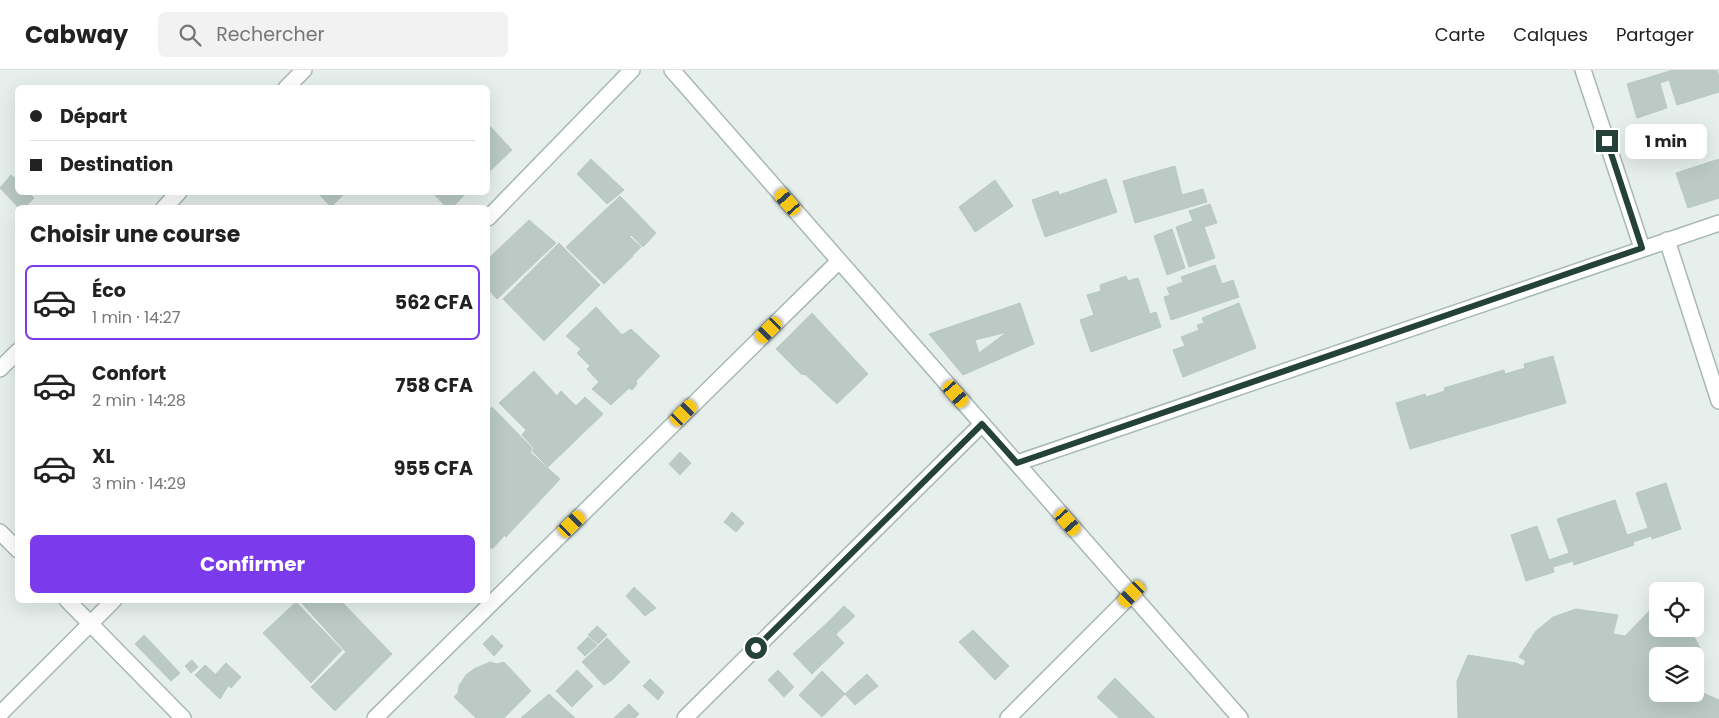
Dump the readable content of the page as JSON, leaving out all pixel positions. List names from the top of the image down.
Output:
{
  "page": {
    "header": "Cabway",
    "search": "Rechercher",
    "nav": ["Carte", "Calques", "Partager"],
    "banner": ["Départ", "Destination"],
    "bubble": "1 min",
    "heading": "Choisir une course",
    "list": [
      {
        "name": "Éco",
        "note": "1 min · 14:27",
        "value": "562 CFA"
      },
      {
        "name": "Confort",
        "note": "2 min · 14:28",
        "value": "758 CFA"
      },
      {
        "name": "XL",
        "note": "3 min · 14:29",
        "value": "955 CFA"
      }
    ],
    "buttons": "Confirmer"
  }
}
